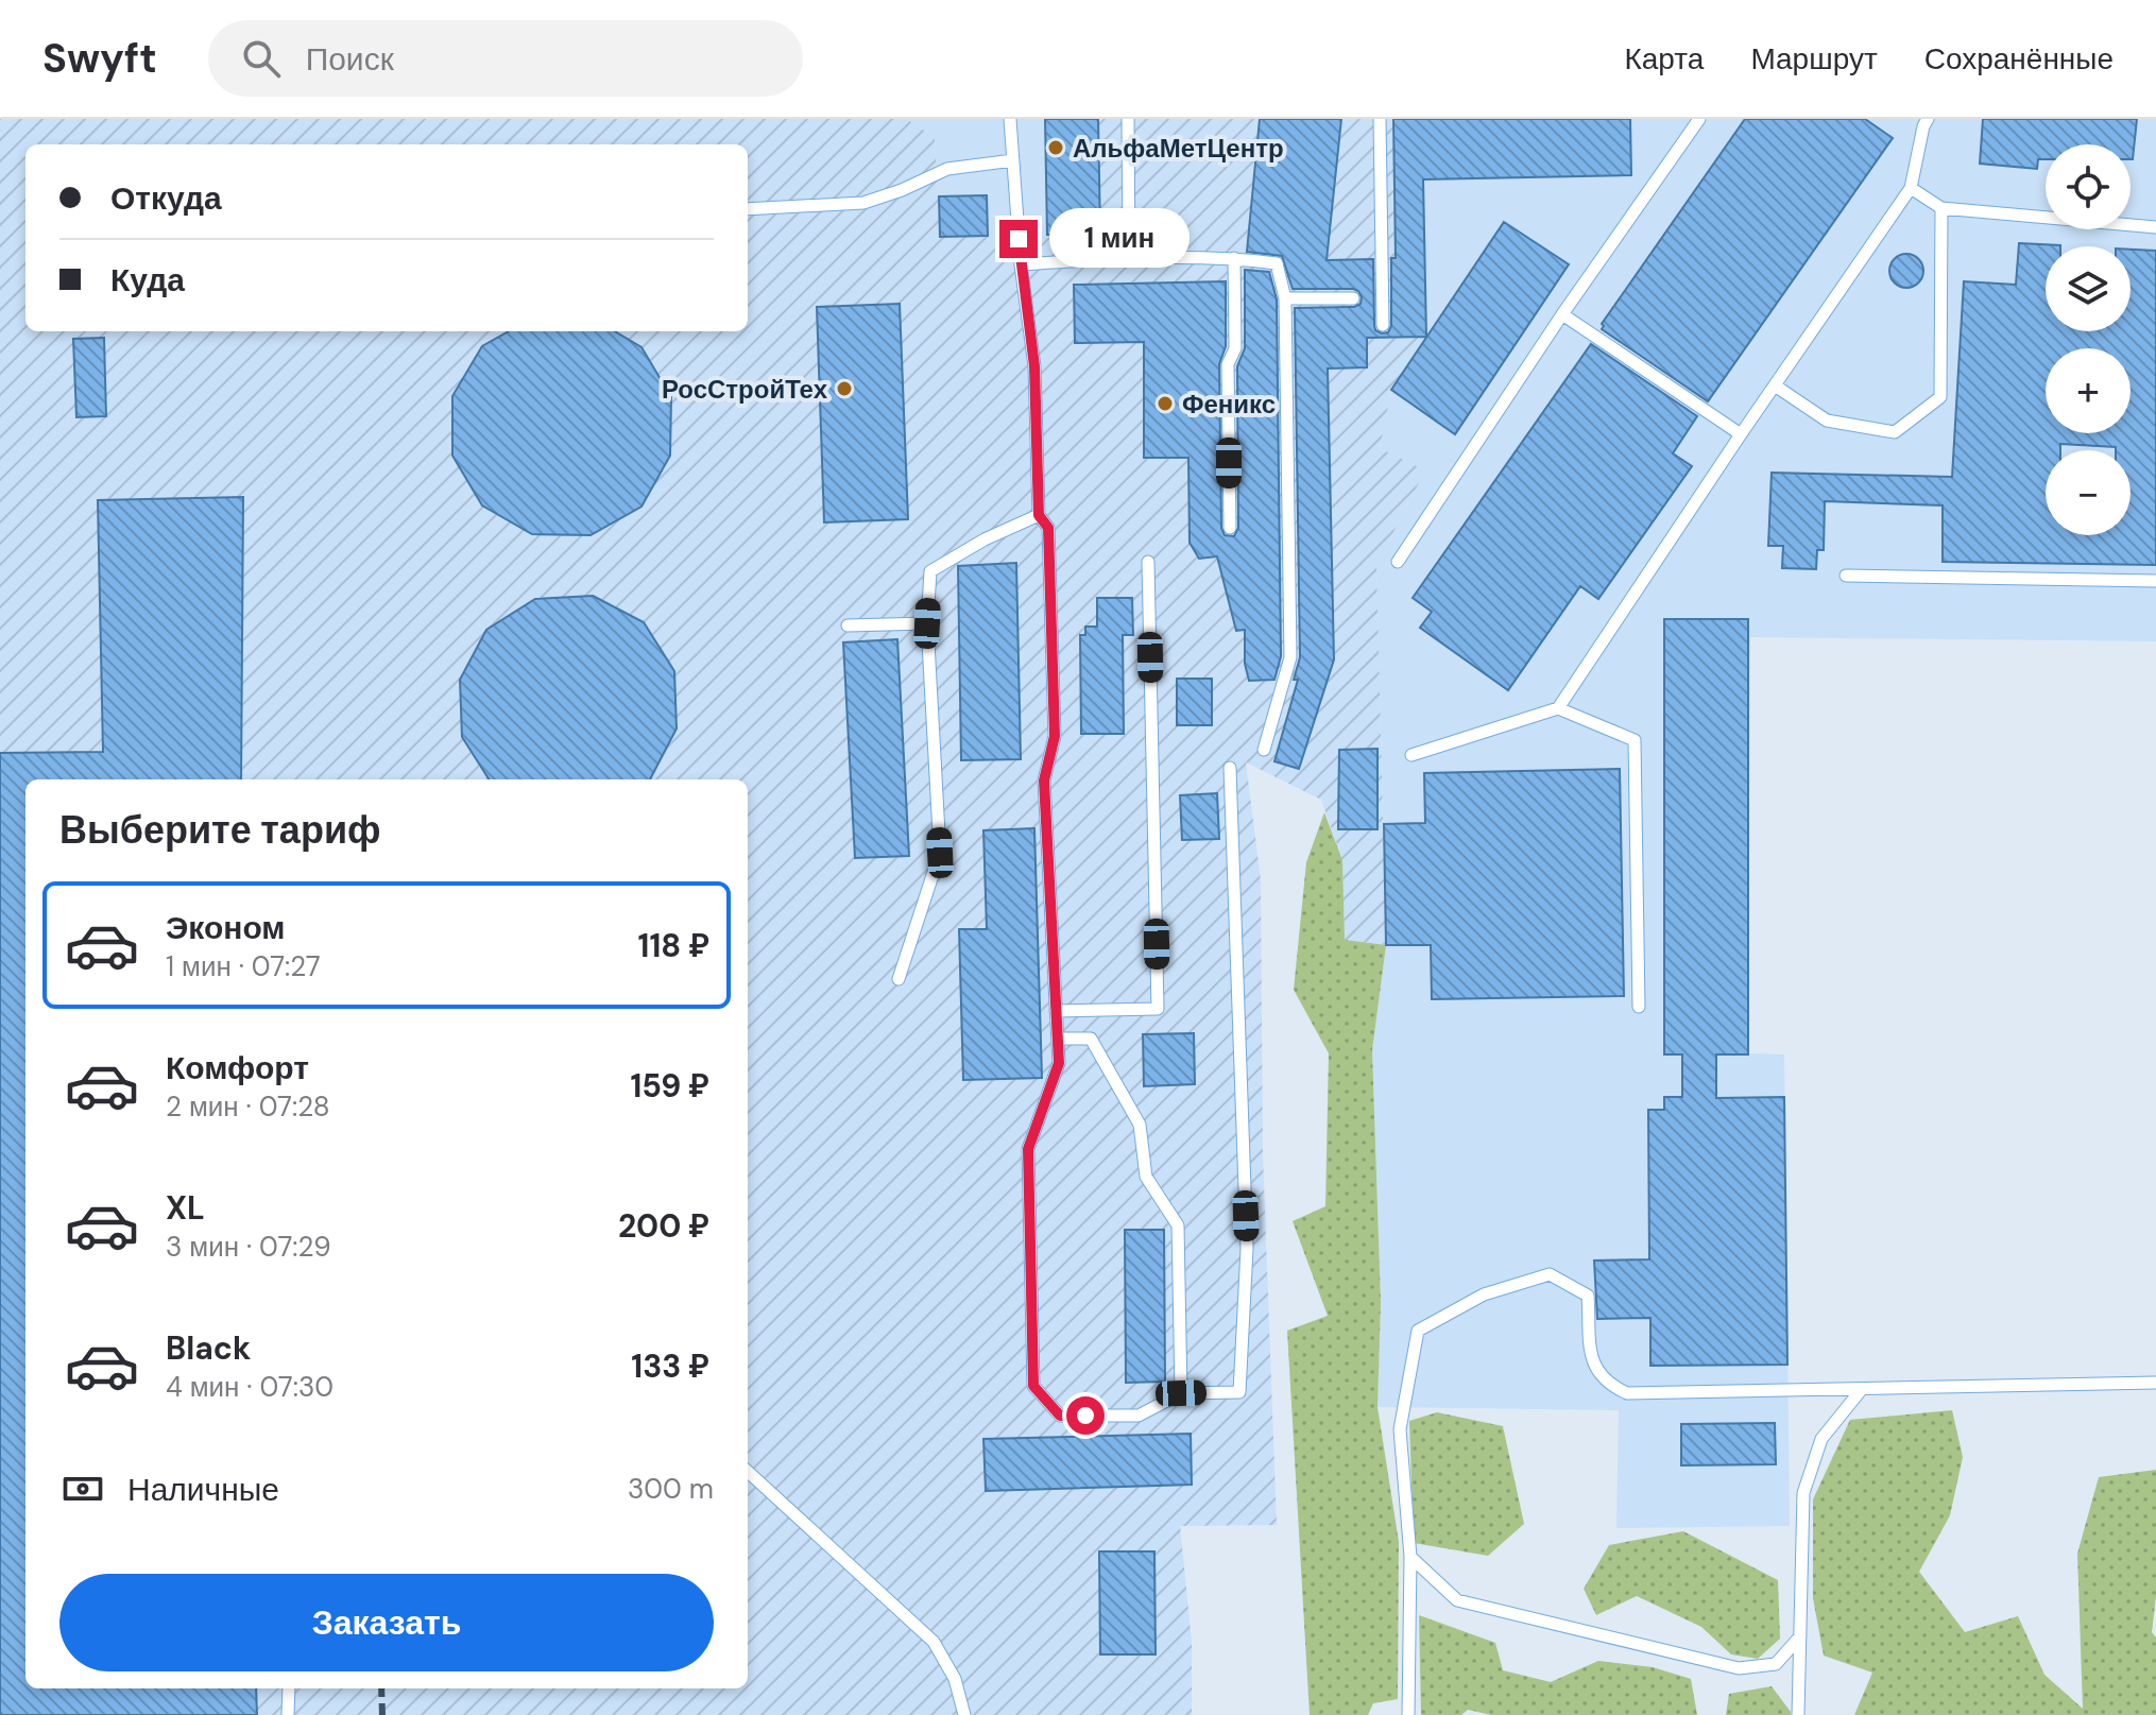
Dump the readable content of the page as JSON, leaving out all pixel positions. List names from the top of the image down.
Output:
{
  "places": ["АльфаМетЦентр", "РосСтройТех", "Феникс"],
  "page": {
    "header": "Swyft",
    "search": "Поиск",
    "nav": ["Карта", "Маршрут", "Сохранённые"],
    "map_buttons": ["+", "−"],
    "banner": ["Откуда", "Куда"],
    "bubble": "1 мин",
    "heading": "Выберите тариф",
    "list": [
      {
        "name": "Эконом",
        "note": "1 мин · 07:27",
        "value": "118 ₽"
      },
      {
        "name": "Комфорт",
        "note": "2 мин · 07:28",
        "value": "159 ₽"
      },
      {
        "name": "XL",
        "note": "3 мин · 07:29",
        "value": "200 ₽"
      },
      {
        "name": "Black",
        "note": "4 мин · 07:30",
        "value": "133 ₽"
      }
    ],
    "pay": ["Наличные", "300 m"],
    "buttons": "Заказать"
  }
}
